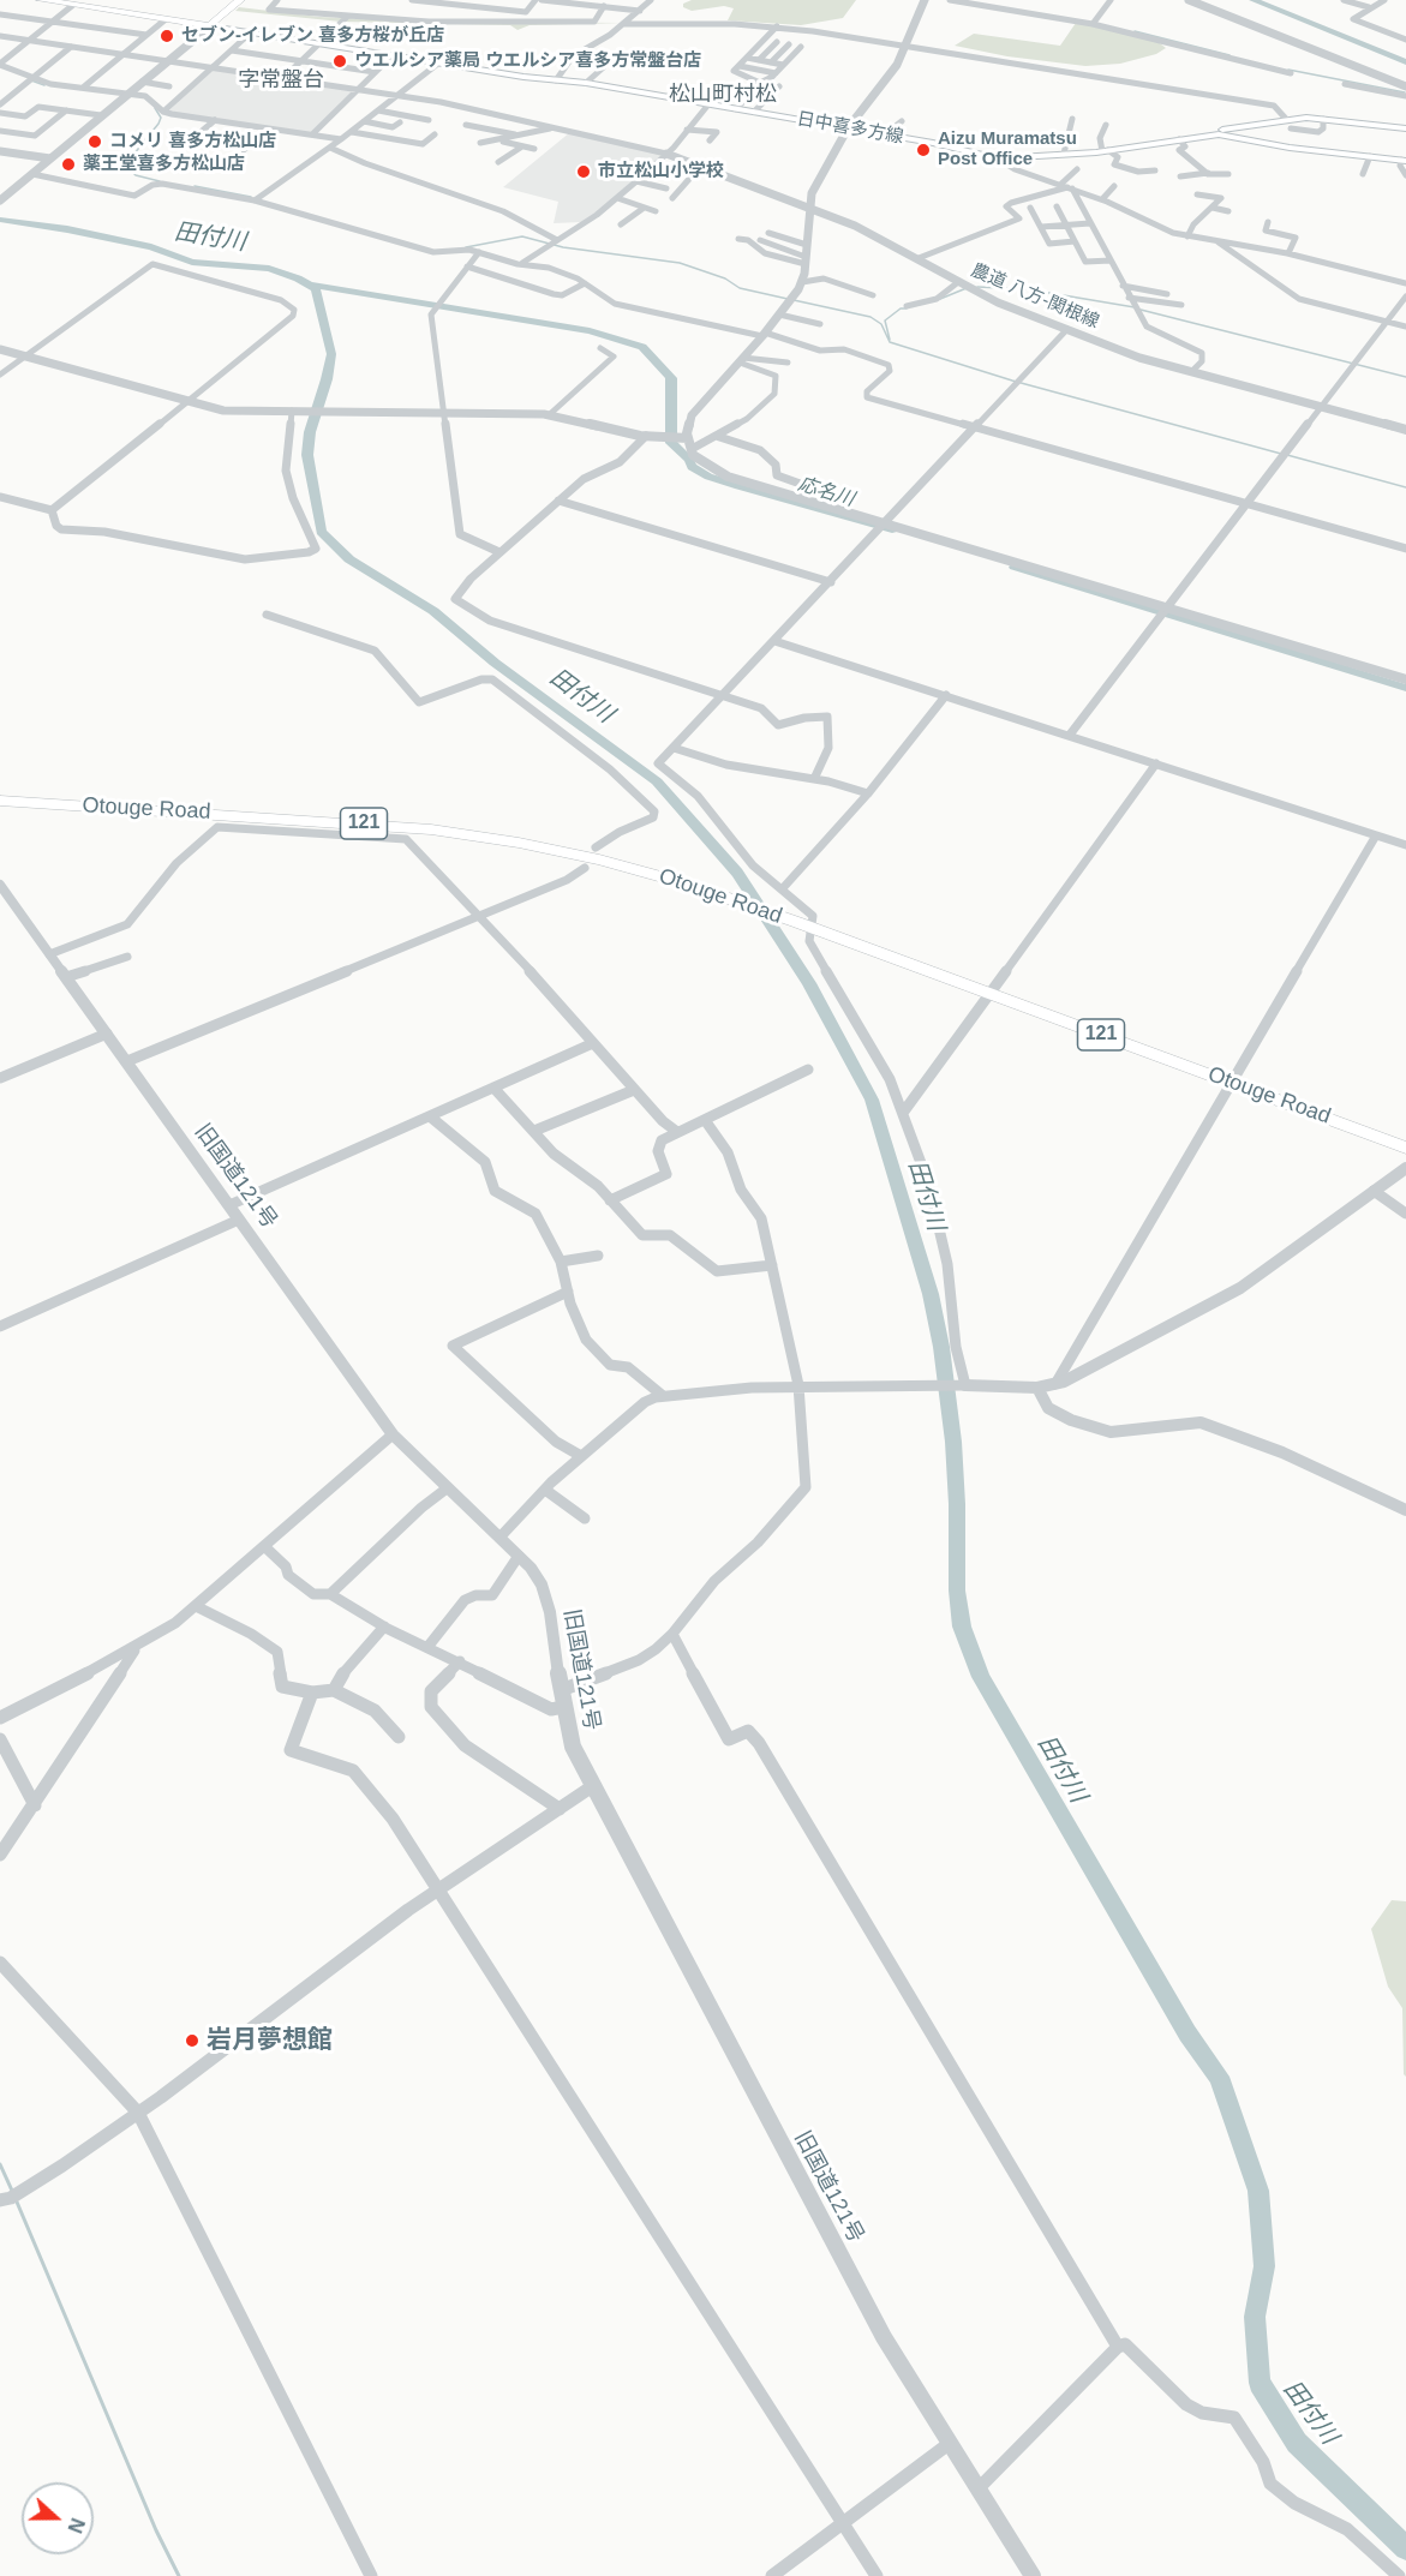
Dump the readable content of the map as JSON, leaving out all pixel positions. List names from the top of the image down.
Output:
{
  "streets": {
    "highway": ["Otouge Road", "121"],
    "main road": ["日中喜多方線"],
    "street": ["農道 八方-関根線", "旧国道121号"]
  },
  "districts": ["字常盤台", "松山町村松"],
  "water": ["田付川", "応名川"],
  "places": [
    "セブン-イレブン 喜多方桜が丘店",
    "ウエルシア薬局 ウエルシア喜多方常盤台店",
    "コメリ 喜多方松山店",
    "Aizu Muramatsu Post Office",
    "薬王堂喜多方松山店",
    "市立松山小学校",
    "岩月夢想館"
  ],
  "north": "right"
}
